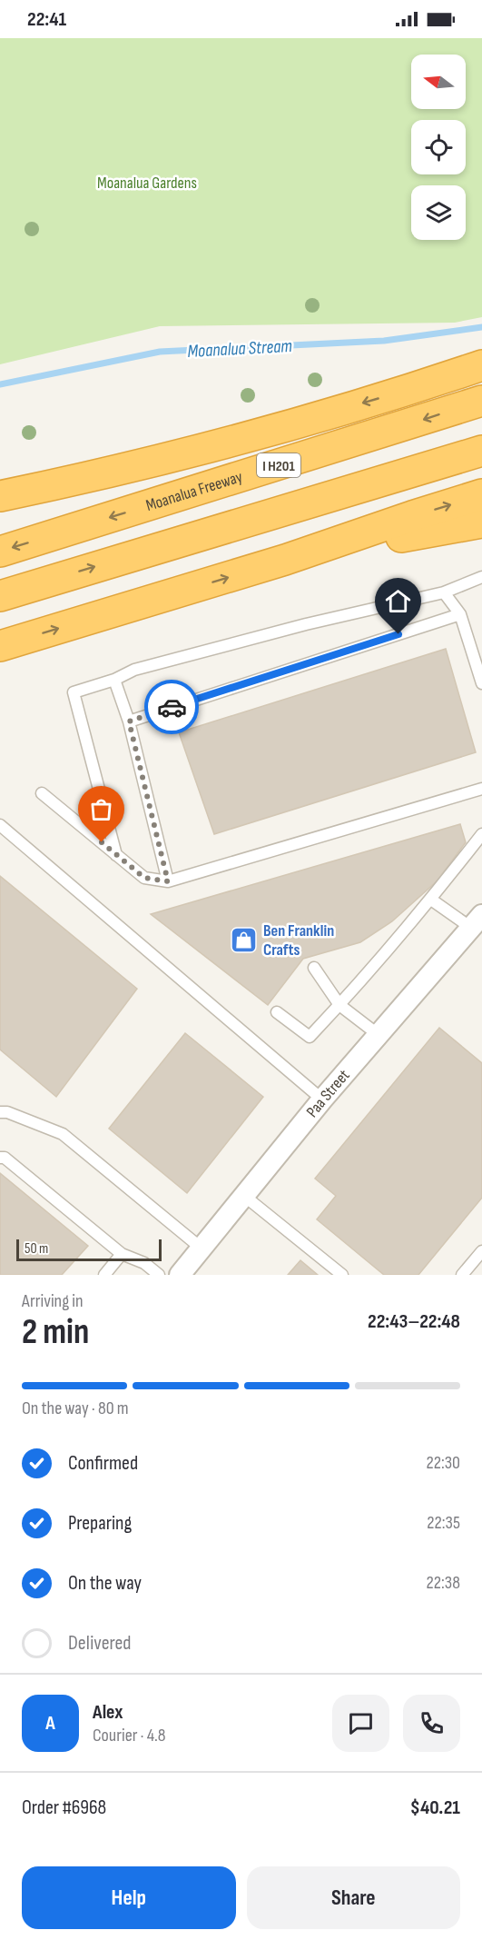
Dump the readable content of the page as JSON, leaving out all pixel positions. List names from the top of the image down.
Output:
{
  "streets": {
    "highway": ["I H201", "Moanalua Freeway"],
    "street": ["Paa Street"]
  },
  "water": ["Moanalua Stream"],
  "parks": ["Moanalua Gardens"],
  "places": {
    "shop": ["Ben Franklin Crafts"]
  },
  "scale_bar": "50 m",
  "north": "left",
  "page": {
    "status": "22:41",
    "scale": "50 m",
    "heading": ["2 min", "Arriving in", "22:43–22:48"],
    "panel": [
      "Alex",
      "Courier · 4.8",
      "Order #6968",
      "$40.21"
    ],
    "bar": "On the way · 80 m",
    "list": [
      ["Confirmed", "22:30"],
      ["Preparing", "22:35"],
      ["On the way", "22:38"],
      "Delivered"
    ],
    "round": "A",
    "buttons": ["Help", "Share"]
  }
}
